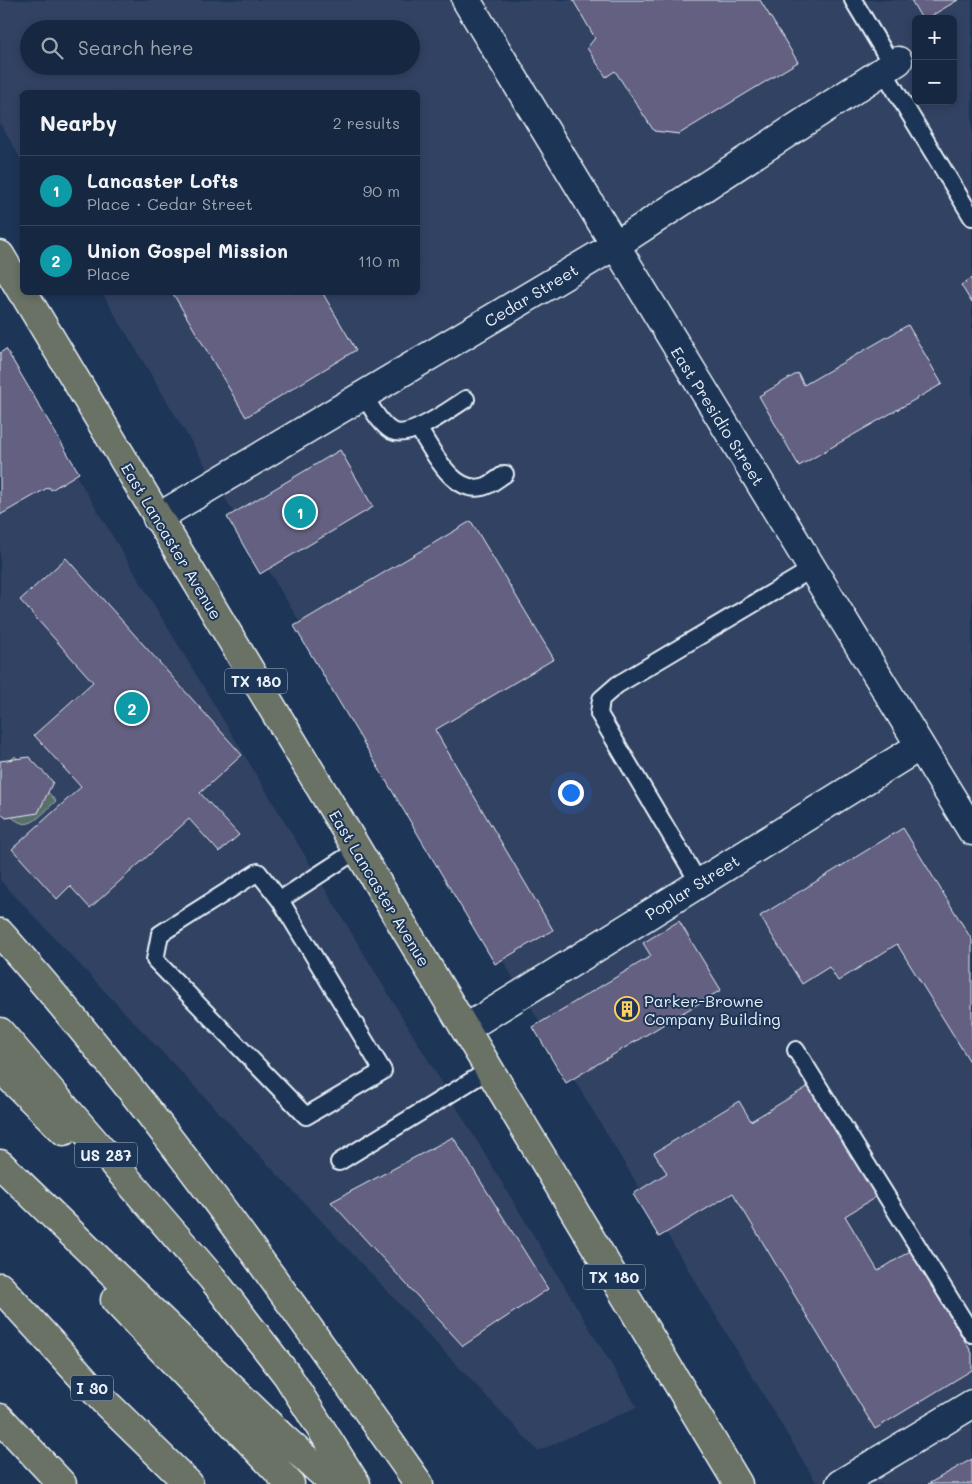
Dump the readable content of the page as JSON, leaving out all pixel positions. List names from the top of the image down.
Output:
{
  "streets": {
    "main road": [
      "East Lancaster Avenue",
      "TX 180",
      "US 287",
      "I 30"
    ],
    "street": ["Cedar Street", "East Presidio Street", "Poplar Street"]
  },
  "crossings": [
    ["Cedar Street", "East Presidio Street"],
    ["Cedar Street", "East Lancaster Avenue"],
    ["East Presidio Street", "Poplar Street"],
    ["East Lancaster Avenue", "Poplar Street"]
  ],
  "places": {
    "building": ["Parker-Browne Company Building"]
  },
  "page": {
    "map_buttons": ["+", "−"],
    "search": "Search here",
    "heading": ["Nearby", "2 results"],
    "list": [
      {
        "mark": "1",
        "name": "Lancaster Lofts",
        "note": "Place · Cedar Street",
        "value": "90 m"
      },
      {
        "mark": "2",
        "name": "Union Gospel Mission",
        "note": "Place",
        "value": "110 m"
      }
    ],
    "pins": ["1", "2"]
  }
}
